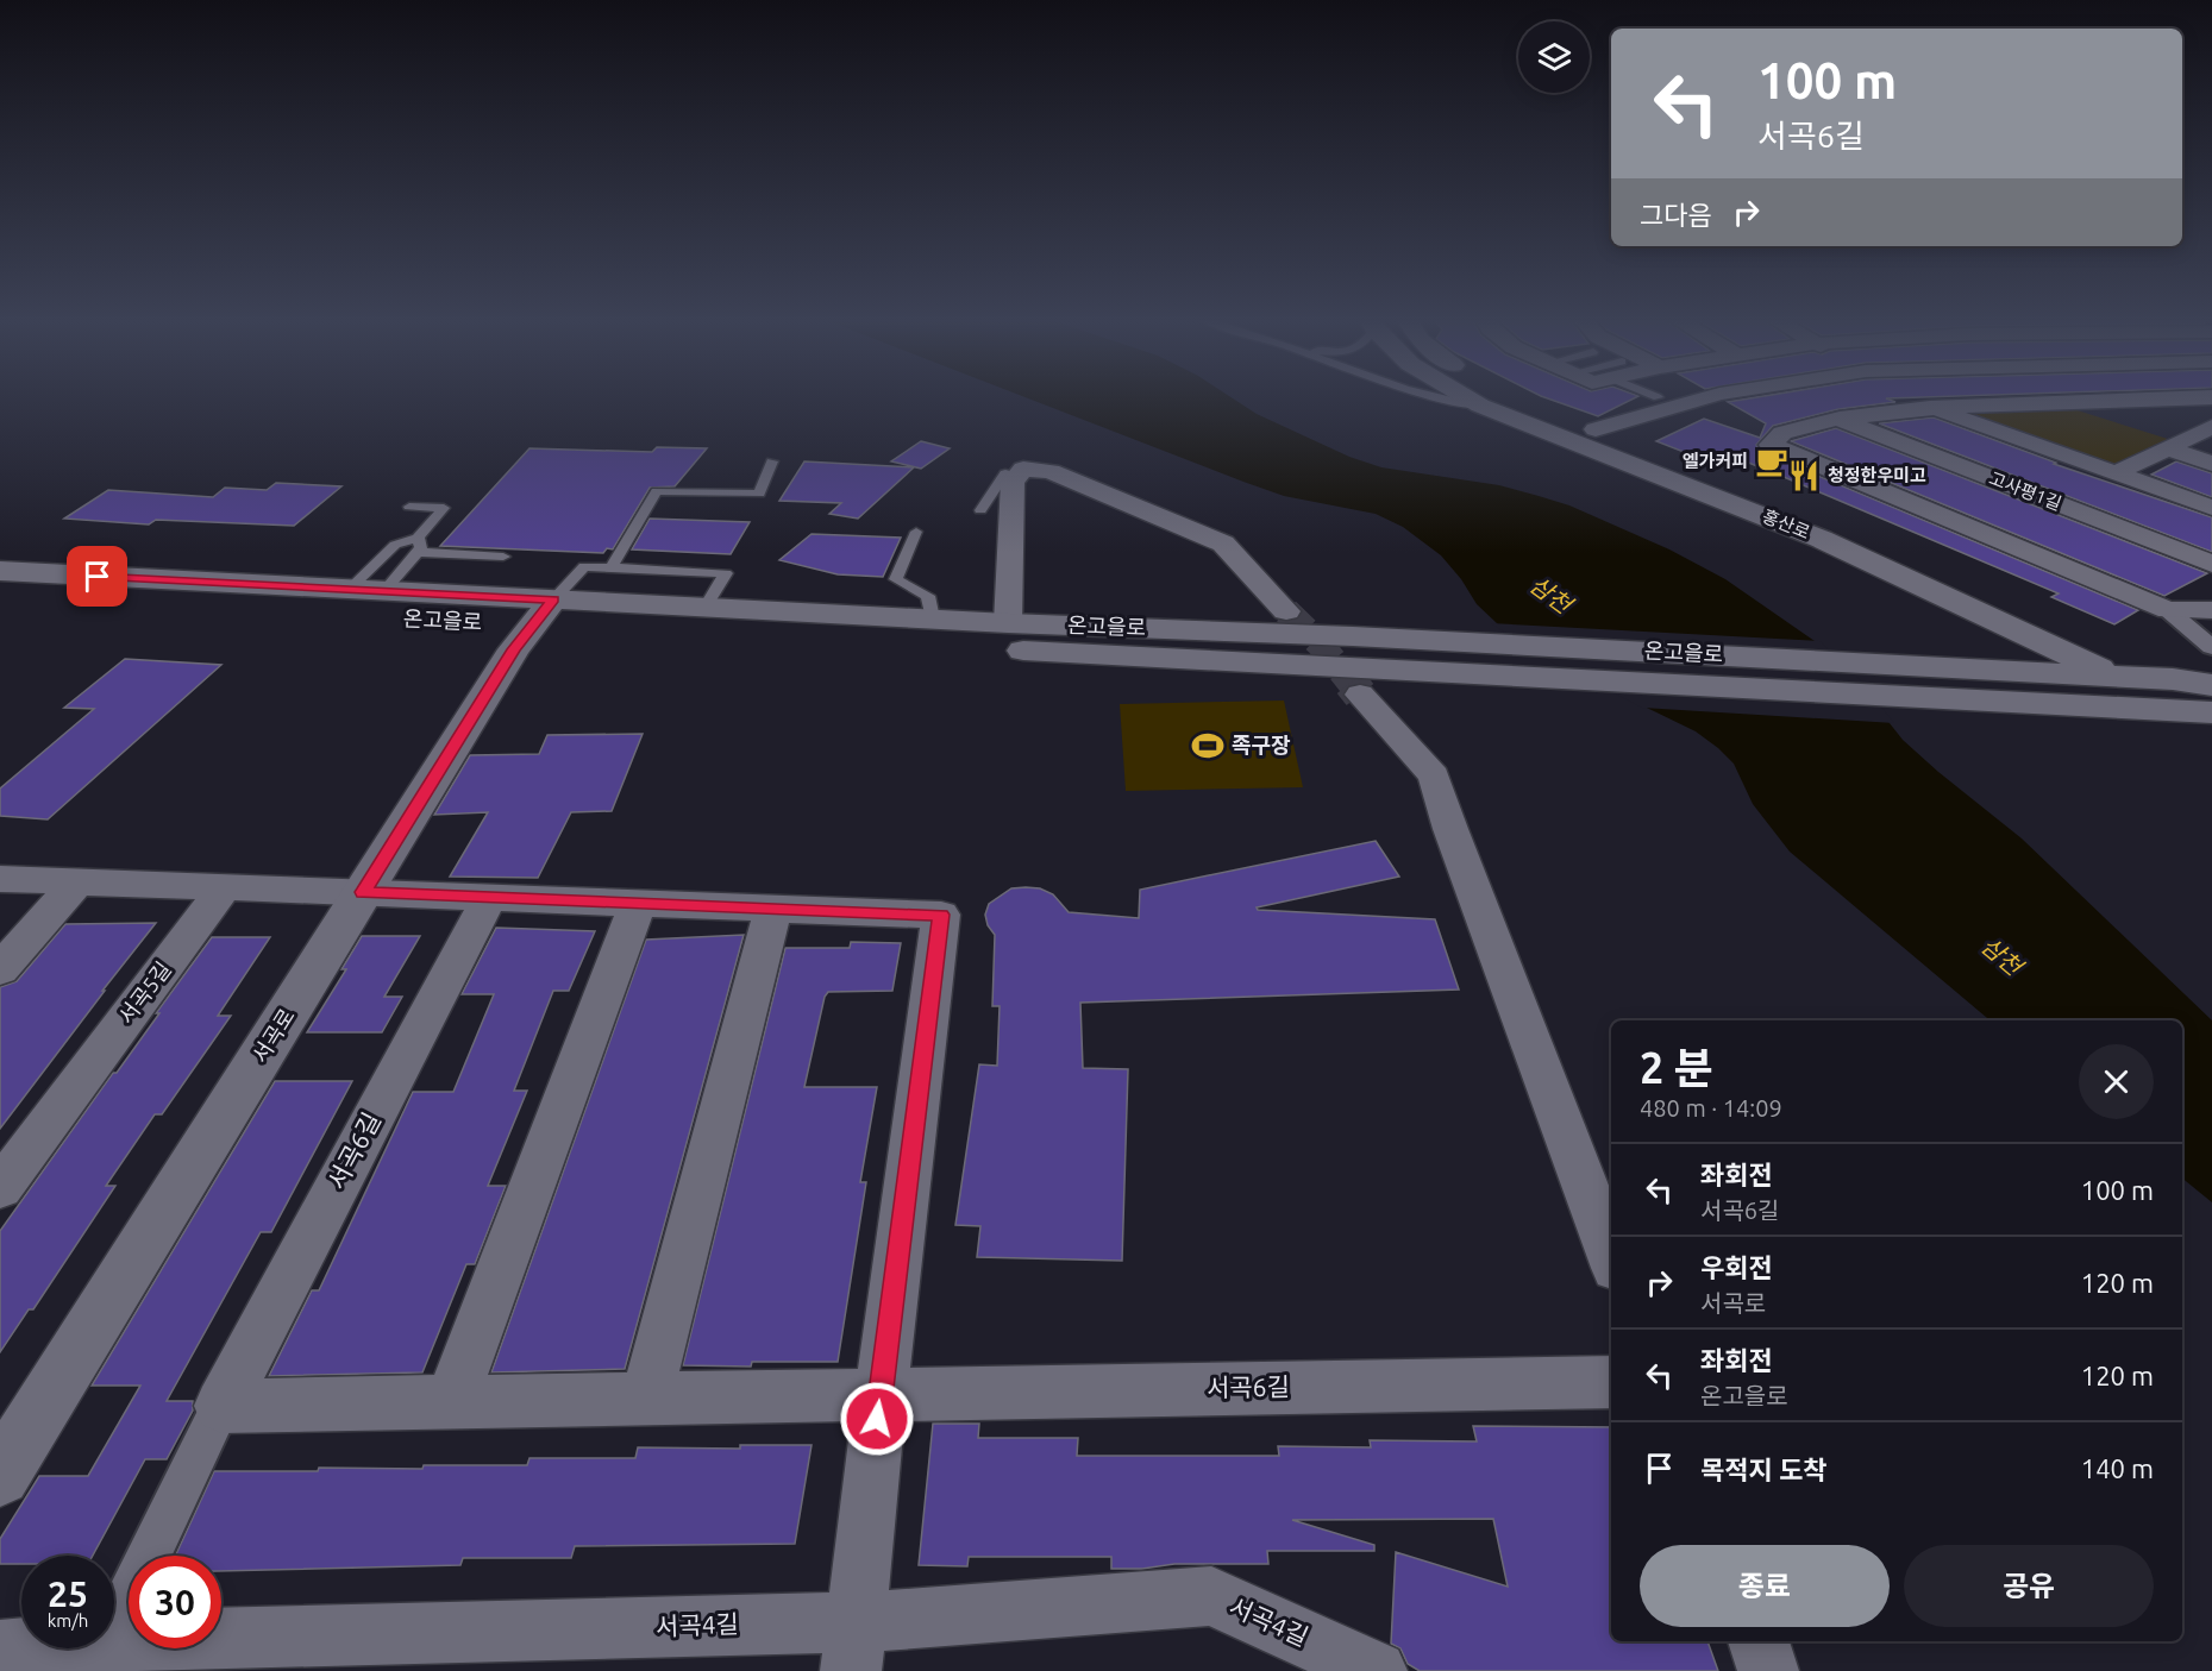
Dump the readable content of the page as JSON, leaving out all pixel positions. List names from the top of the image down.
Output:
{
  "streets": {
    "street": [
      "고사평1길",
      "홍산로",
      "온고을로",
      "서곡5길",
      "서곡로",
      "서곡6길",
      "서곡4길"
    ]
  },
  "crossings": [
    ["홍산로", "온고을로"],
    ["온고을로", "서곡로"],
    ["서곡6길", "서곡4길"]
  ],
  "water": ["삼천"],
  "places": {
    "cafe": ["엘가커피"],
    "restaurant": ["청정한우미고"],
    "sports": ["족구장"]
  },
  "page": {
    "turn": ["100 m", "서곡6길"],
    "then": "그다음",
    "heading": ["2 분", "480 m · 14:09"],
    "list": [
      {
        "name": "좌회전",
        "note": "서곡6길",
        "value": "100 m"
      },
      {
        "name": "우회전",
        "note": "서곡로",
        "value": "120 m"
      },
      {
        "name": "좌회전",
        "note": "온고을로",
        "value": "120 m"
      },
      {
        "name": "목적지 도착",
        "value": "140 m"
      }
    ],
    "buttons": ["종료", "공유"],
    "speed": "25 km/h",
    "limit": "30"
  }
}
